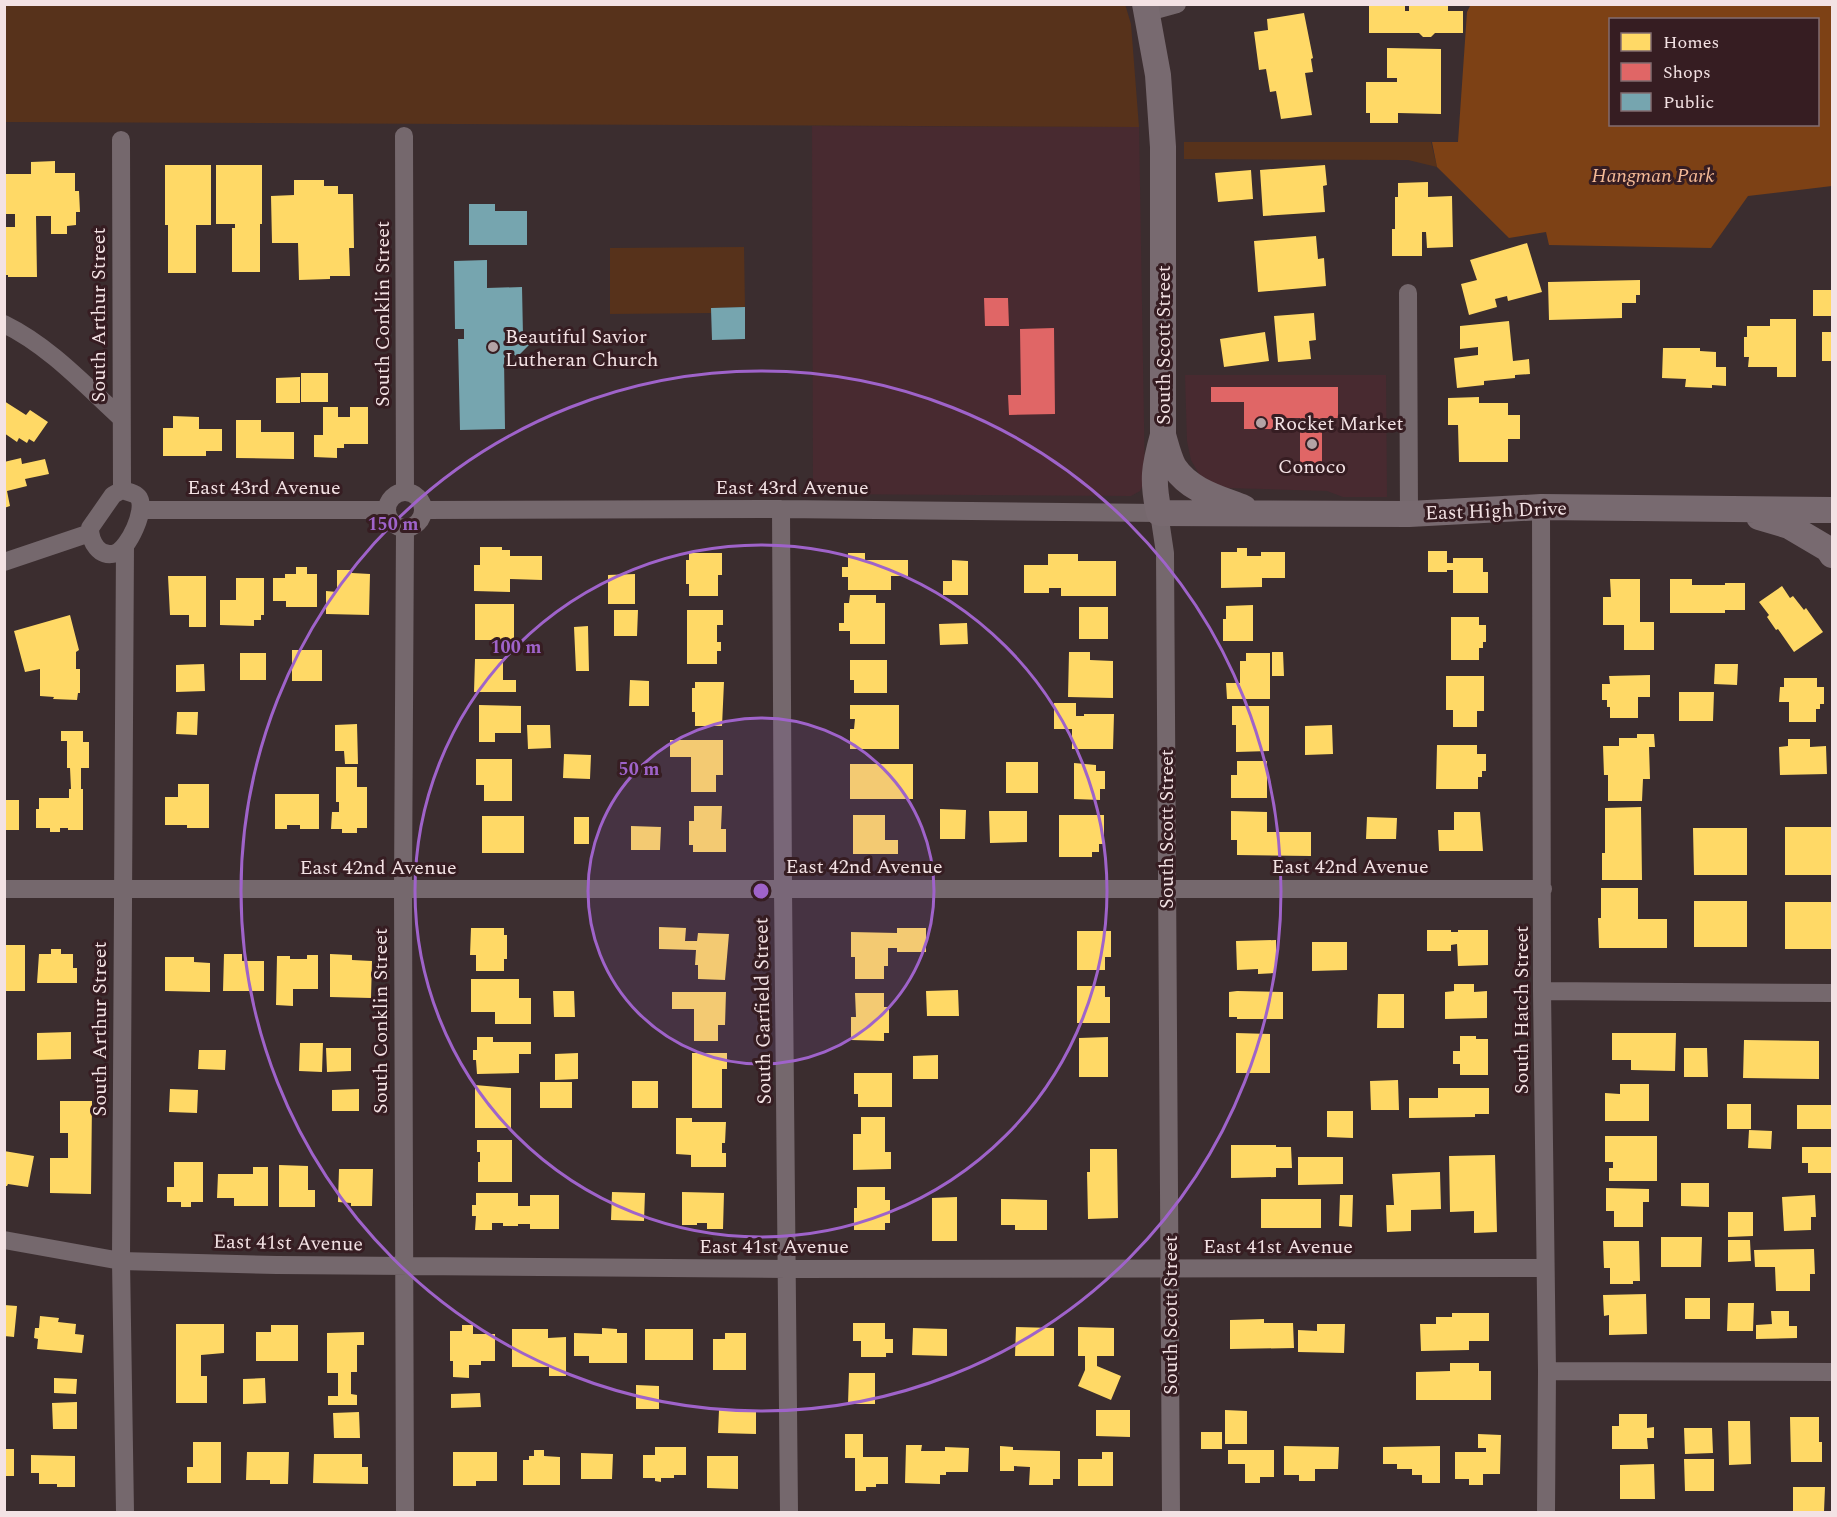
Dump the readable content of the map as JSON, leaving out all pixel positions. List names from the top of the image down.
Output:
{
  "streets": {
    "main road": ["South Scott Street", "East High Drive"],
    "street": [
      "South Conklin Street",
      "South Arthur Street",
      "East 43rd Avenue",
      "East 42nd Avenue",
      "South Hatch Street",
      "South Garfield Street",
      "East 41st Avenue"
    ]
  },
  "crossings": [
    ["South Conklin Street", "East 43rd Avenue"],
    ["South Conklin Street", "East 42nd Avenue"],
    ["South Conklin Street", "East 41st Avenue"],
    ["South Arthur Street", "East 43rd Avenue"],
    ["South Arthur Street", "East 42nd Avenue"],
    ["South Arthur Street", "East 41st Avenue"],
    ["South Scott Street", "East 43rd Avenue"],
    ["South Scott Street", "East High Drive"],
    ["South Scott Street", "East 42nd Avenue"],
    ["South Scott Street", "East 41st Avenue"],
    ["East 43rd Avenue", "East High Drive"],
    ["East 43rd Avenue", "South Garfield Street"],
    ["East High Drive", "South Hatch Street"],
    ["East 42nd Avenue", "South Hatch Street"],
    ["East 42nd Avenue", "South Garfield Street"],
    ["South Hatch Street", "East 41st Avenue"],
    ["South Garfield Street", "East 41st Avenue"]
  ],
  "parks": ["Hangman Park"],
  "places": ["Beautiful Savior Lutheran Church", "Rocket Market", "Conoco"],
  "legend": ["Homes", "Shops", "Public"],
  "rings": ["150 m", "100 m", "50 m"]
}
